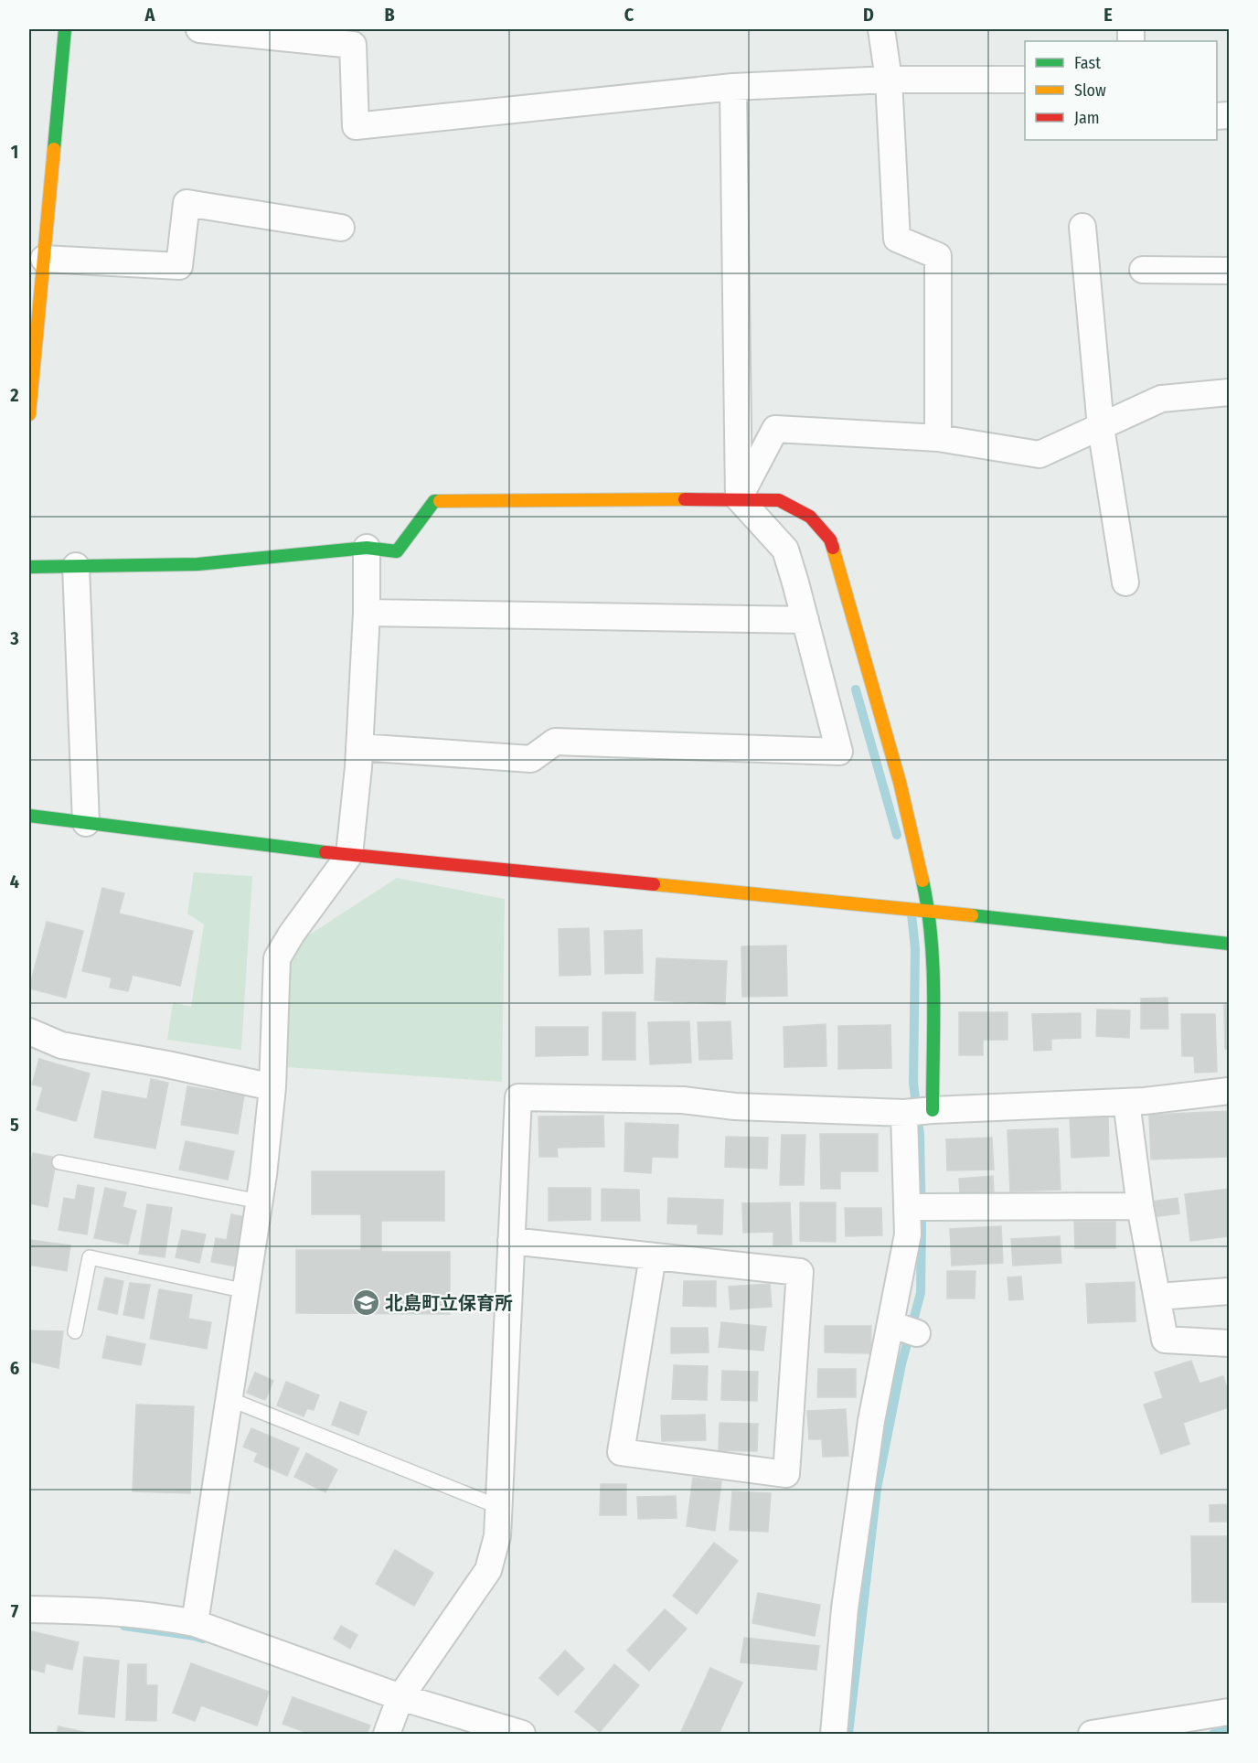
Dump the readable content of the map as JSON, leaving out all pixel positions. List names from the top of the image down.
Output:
{
  "places": {
    "school or university": ["北島町立保育所"]
  },
  "legend": ["Fast", "Slow", "Jam"],
  "grid": {
    "columns": [
      "A",
      "B",
      "C",
      "D",
      "E"
    ],
    "rows": [
      "1",
      "2",
      "3",
      "4",
      "5",
      "6",
      "7"
    ]
  }
}
